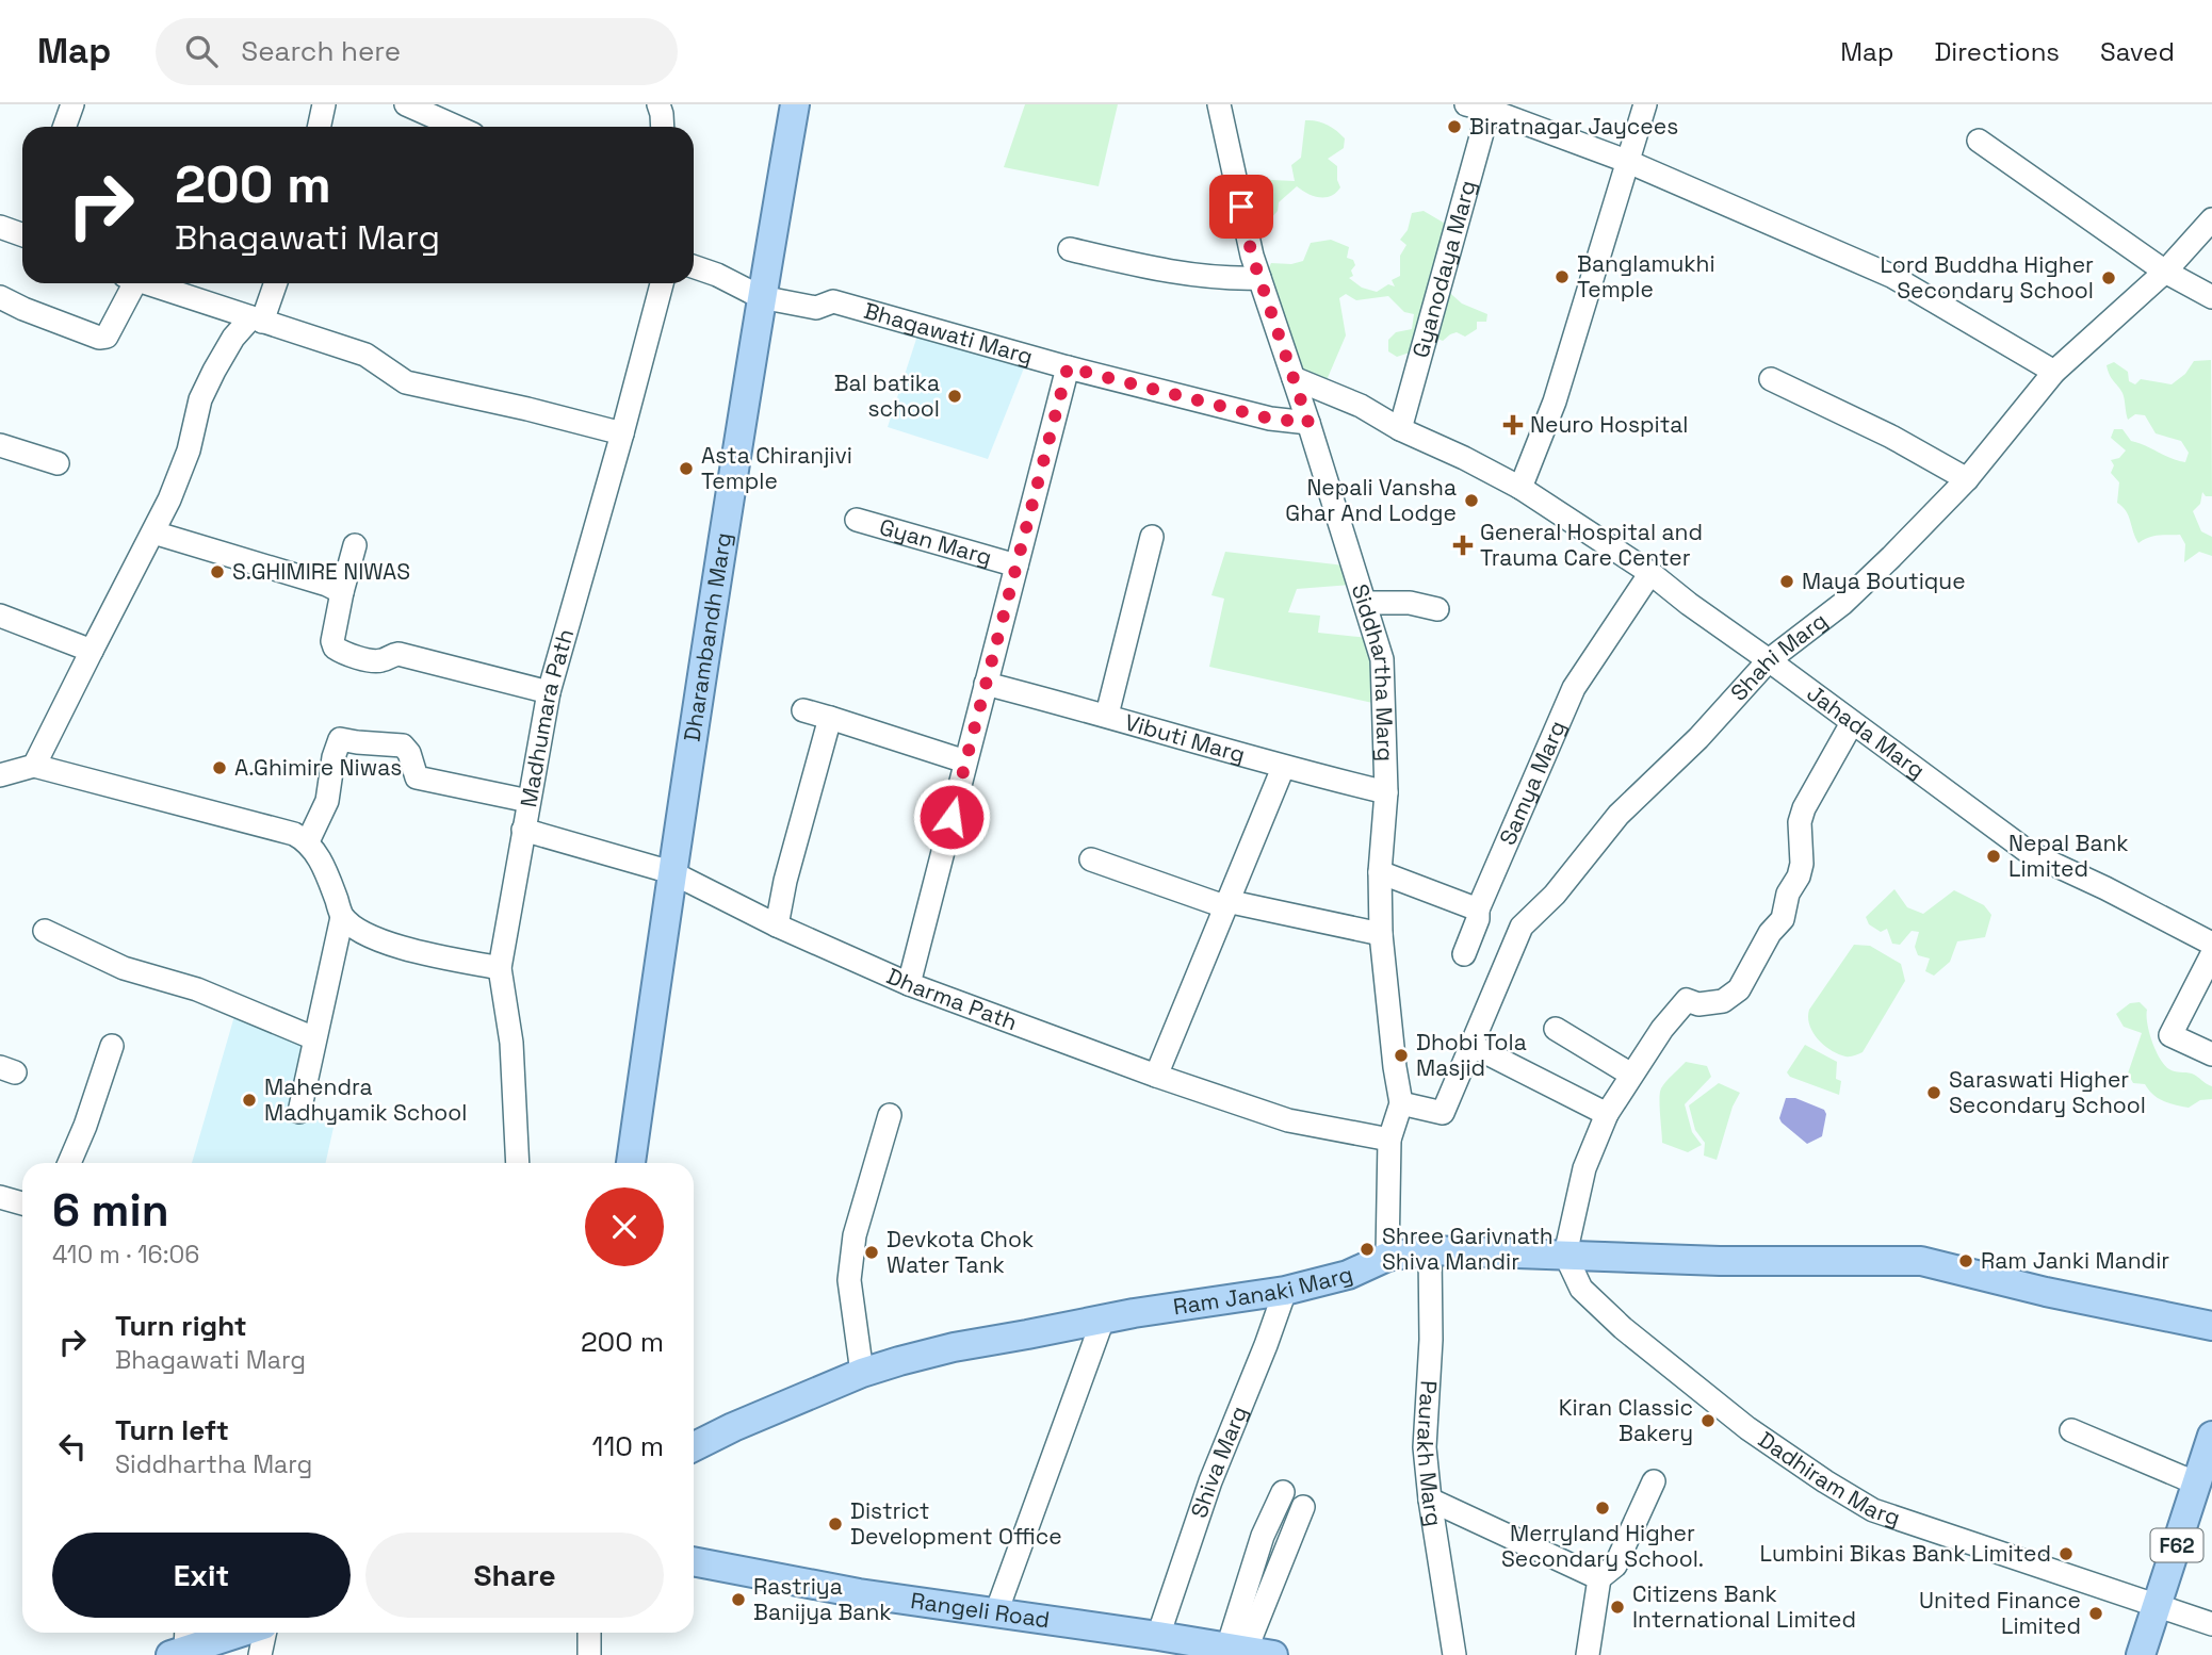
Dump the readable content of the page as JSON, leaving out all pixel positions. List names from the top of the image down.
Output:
{
  "streets": {
    "main road": [
      "Dharambandh Marg",
      "Ram Janaki Marg",
      "F62",
      "Rangeli Road"
    ],
    "street": [
      "Gyanodaya Marg",
      "Bhagawati Marg",
      "Gyan Marg",
      "Shahi Marg",
      "Siddhartha Marg",
      "Madhumara Path",
      "Jahada Marg",
      "Vibuti Marg",
      "Samya Marg",
      "Dharma Path",
      "Paurakh Marg",
      "Shiva Marg",
      "Dadhiram Marg"
    ]
  },
  "crossings": [
    ["Gyanodaya Marg", "Jahada Marg"],
    ["Bhagawati Marg", "Dharambandh Marg"],
    ["Bhagawati Marg", "Siddhartha Marg"],
    ["Dharambandh Marg", "Dharma Path"],
    ["Shahi Marg", "Siddhartha Marg"],
    ["Shahi Marg", "Jahada Marg"],
    ["Siddhartha Marg", "Jahada Marg"],
    ["Siddhartha Marg", "Vibuti Marg"],
    ["Siddhartha Marg", "Dharma Path"],
    ["Siddhartha Marg", "Ram Janaki Marg"],
    ["Madhumara Path", "Dharma Path"],
    ["Jahada Marg", "Samya Marg"],
    ["Ram Janaki Marg", "Paurakh Marg"],
    ["Ram Janaki Marg", "Shiva Marg"],
    ["Ram Janaki Marg", "Dadhiram Marg"],
    ["Shiva Marg", "Rangeli Road"],
    ["Dadhiram Marg", "F62"]
  ],
  "places": {
    "other": [
      "Biratnagar Jaycees",
      "Banglamukhi Temple",
      "Lord Buddha Higher Secondary School",
      "Bal batika school",
      "Asta Chiranjivi Temple",
      "Nepali Vansha Ghar And Lodge",
      "S.GHIMIRE NIWAS",
      "Maya Boutique",
      "A.Ghimire Niwas",
      "Nepal Bank Limited",
      "Dhobi Tola Masjid",
      "Saraswati Higher Secondary School",
      "Mahendra Madhyamik School",
      "Shree Garivnath Shiva Mandir",
      "Devkota Chok Water Tank",
      "Ram Janki Mandir",
      "Kiran Classic Bakery",
      "Merryland Higher Secondary School.",
      "District Development Office",
      "Lumbini Bikas Bank Limited",
      "Rastriya Banijya Bank",
      "Citizens Bank International Limited",
      "United Finance Limited"
    ],
    "health": ["Neuro Hospital", "General Hospital and Trauma Care Center"]
  },
  "page": {
    "header": "Map",
    "search": "Search here",
    "nav": ["Map", "Directions", "Saved"],
    "turn": ["200 m", "Bhagawati Marg"],
    "heading": ["6 min", "410 m · 16:06"],
    "list": [
      {
        "name": "Turn right",
        "note": "Bhagawati Marg",
        "value": "200 m"
      },
      {
        "name": "Turn left",
        "note": "Siddhartha Marg",
        "value": "110 m"
      }
    ],
    "buttons": ["Exit", "Share"]
  }
}
